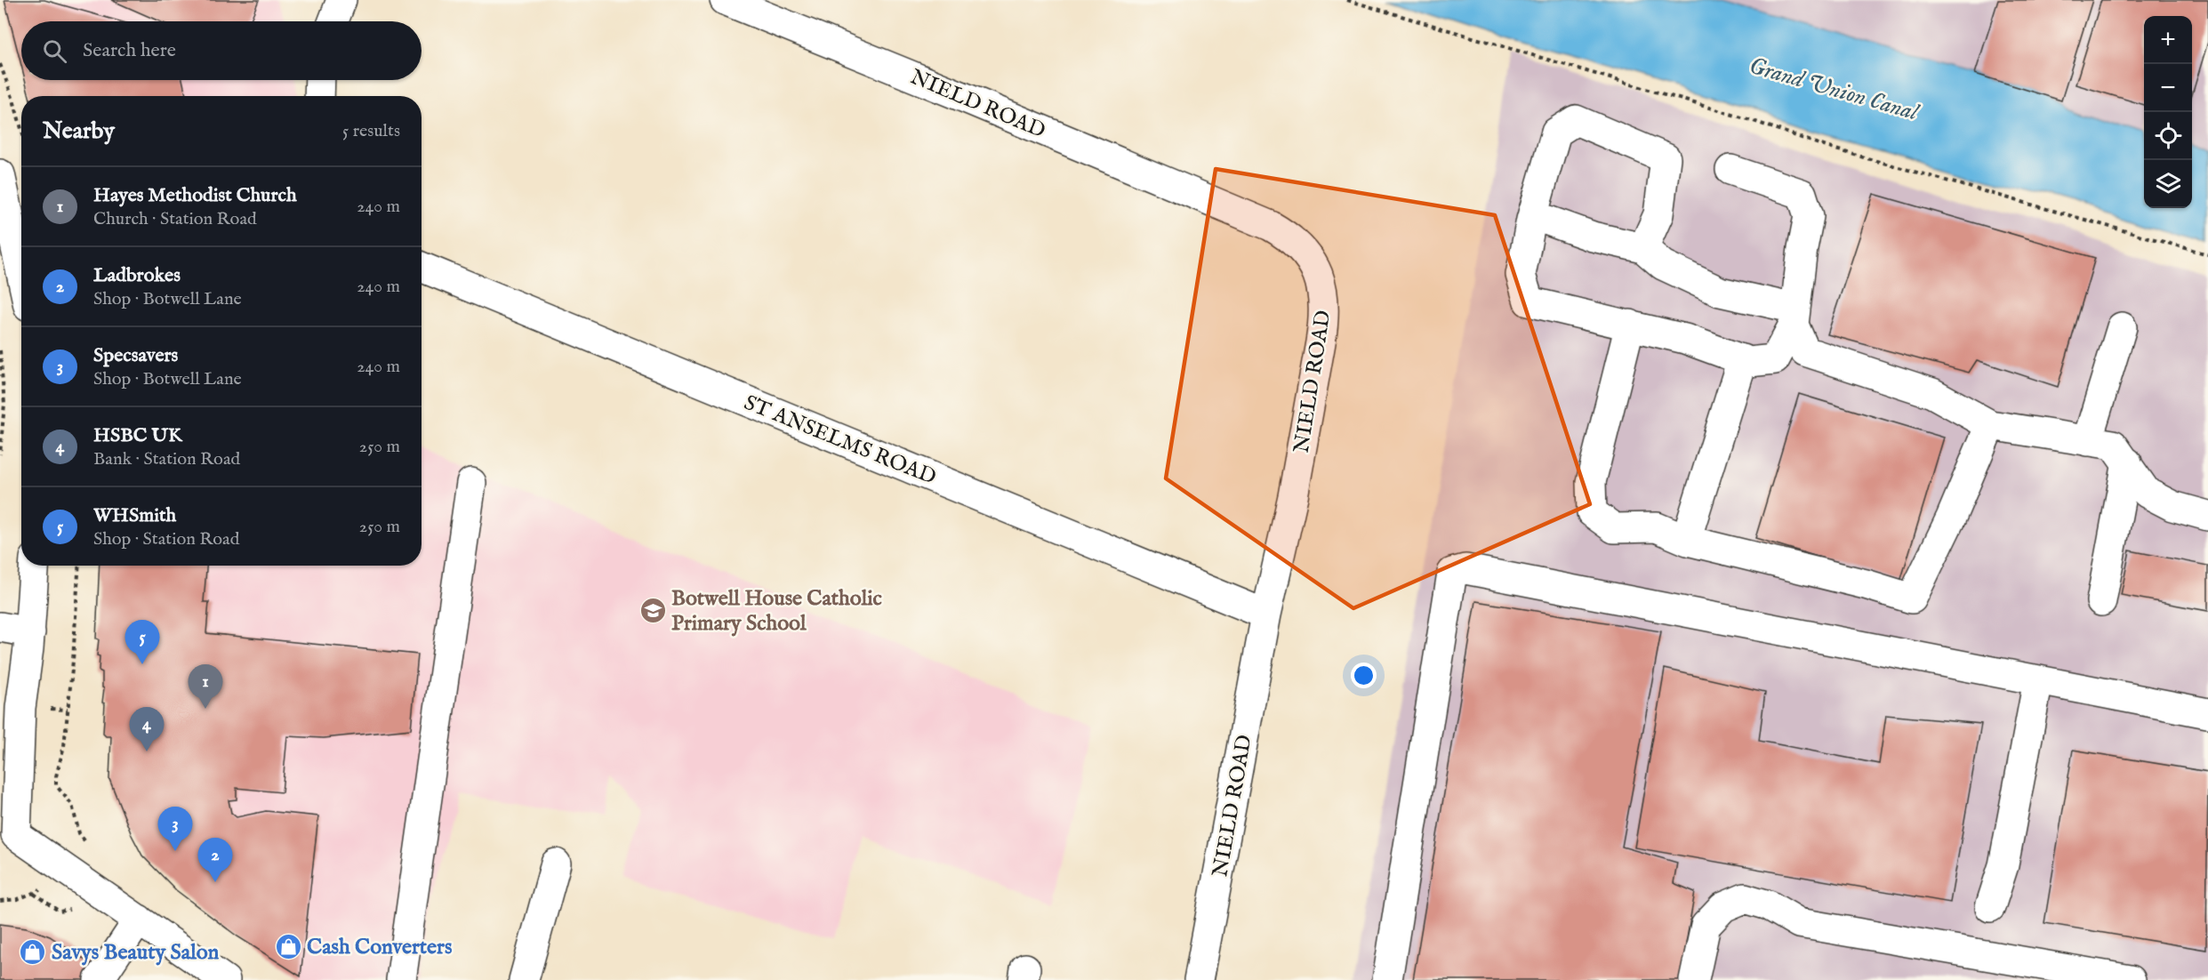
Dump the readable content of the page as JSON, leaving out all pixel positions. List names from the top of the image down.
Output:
{
  "streets": {
    "street": ["NIELD ROAD", "ST ANSELMS ROAD"]
  },
  "crossings": [
    ["NIELD ROAD", "ST ANSELMS ROAD"]
  ],
  "water": ["Grand Union Canal"],
  "places": {
    "school or university": ["Botwell House Catholic Primary School"],
    "shop": ["Cash Converters", "Savys Beauty Salon"]
  },
  "page": {
    "map_buttons": ["+", "−"],
    "search": "Search here",
    "heading": ["Nearby", "5 results"],
    "list": [
      {
        "mark": "1",
        "name": "Hayes Methodist Church",
        "note": "Church · Station Road",
        "value": "240 m"
      },
      {
        "mark": "2",
        "name": "Ladbrokes",
        "note": "Shop · Botwell Lane",
        "value": "240 m"
      },
      {
        "mark": "3",
        "name": "Specsavers",
        "note": "Shop · Botwell Lane",
        "value": "240 m"
      },
      {
        "mark": "4",
        "name": "HSBC UK",
        "note": "Bank · Station Road",
        "value": "250 m"
      },
      {
        "mark": "5",
        "name": "WHSmith",
        "note": "Shop · Station Road",
        "value": "250 m"
      }
    ],
    "pins": [
      "5",
      "1",
      "4",
      "3",
      "2"
    ]
  }
}
